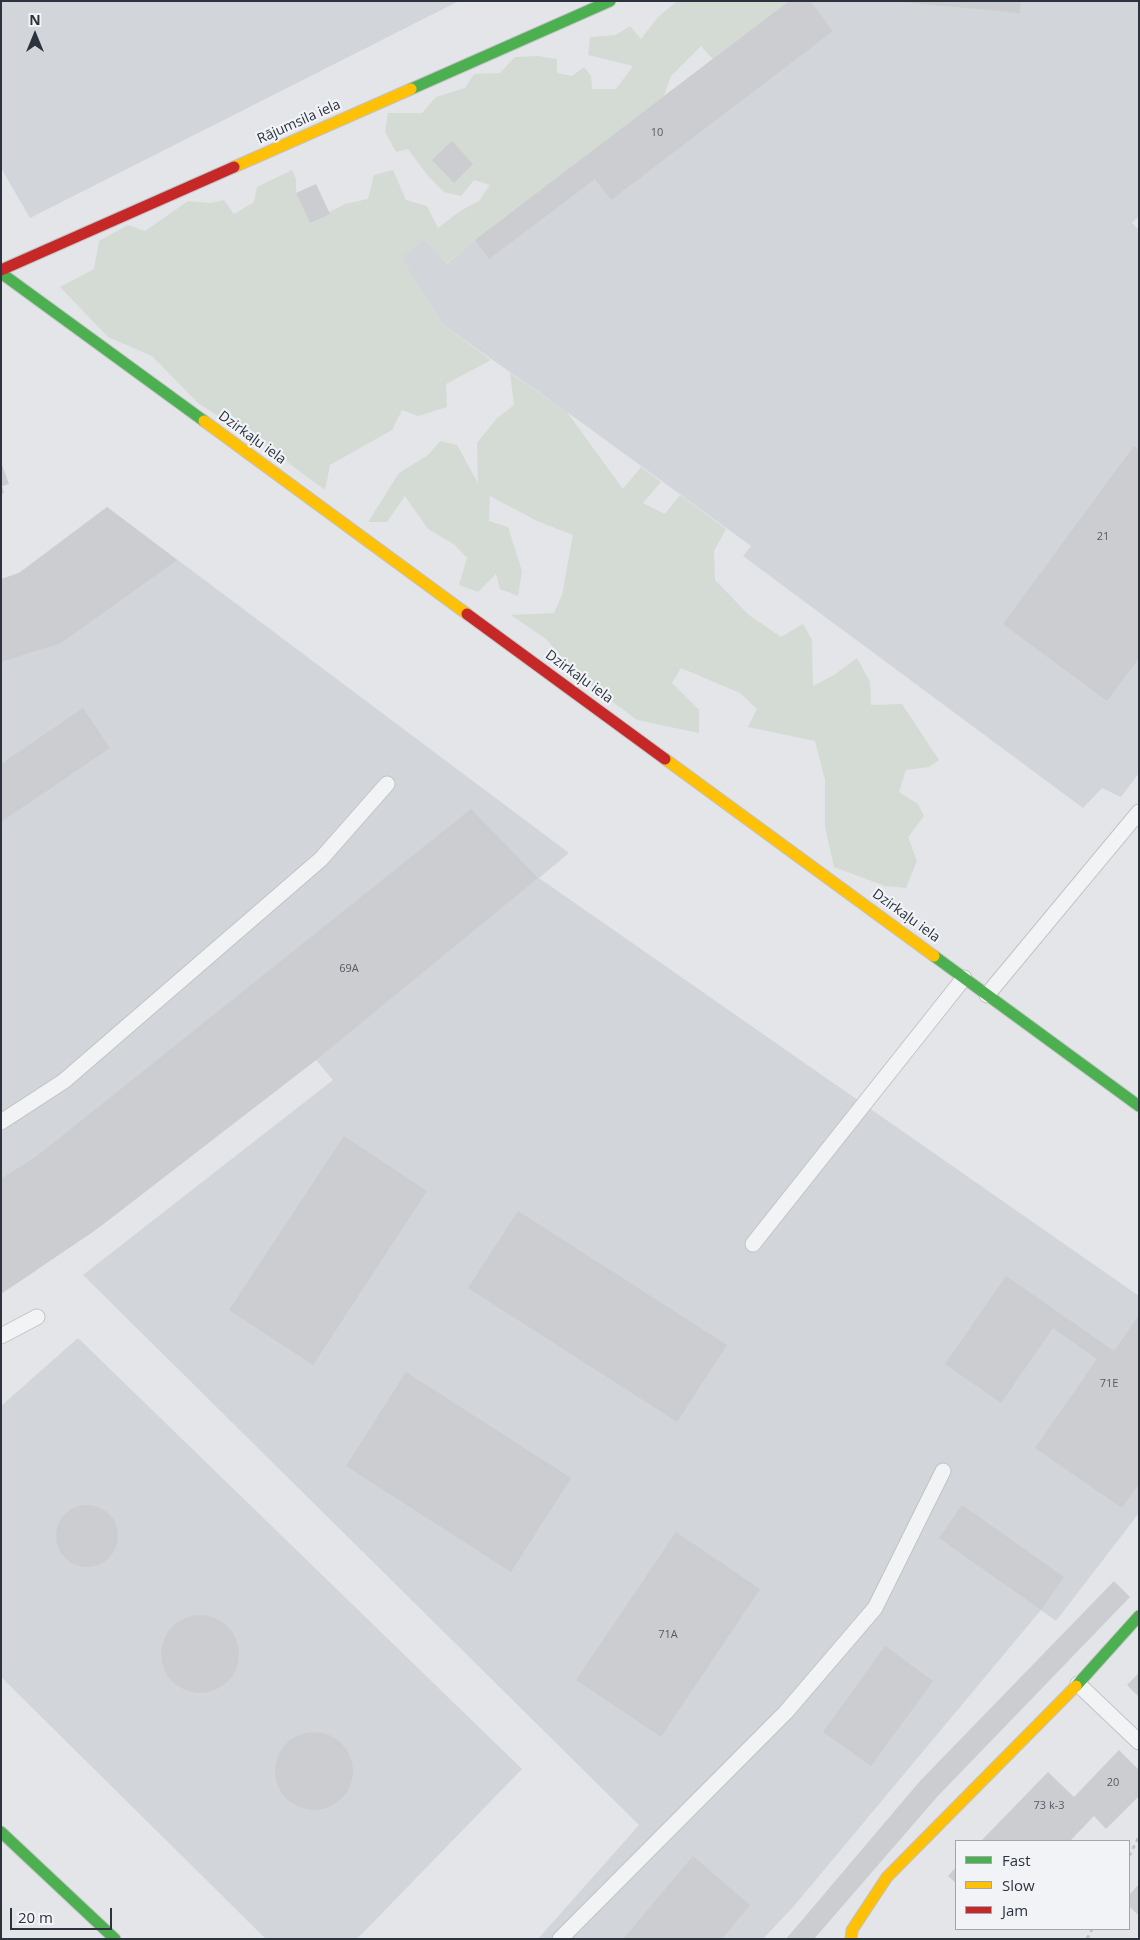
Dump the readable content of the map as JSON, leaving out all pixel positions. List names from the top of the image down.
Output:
{
  "streets": {
    "street": ["Rājumsila iela", "Dzirkaļu iela"]
  },
  "crossings": [
    ["Rājumsila iela", "Dzirkaļu iela"]
  ],
  "house_numbers": [
    "10",
    "21",
    "69A",
    "71E",
    "71A",
    "20",
    "73 k-3"
  ],
  "legend": ["Fast", "Slow", "Jam"],
  "scale_bar": "20 m",
  "north": "top"
}
